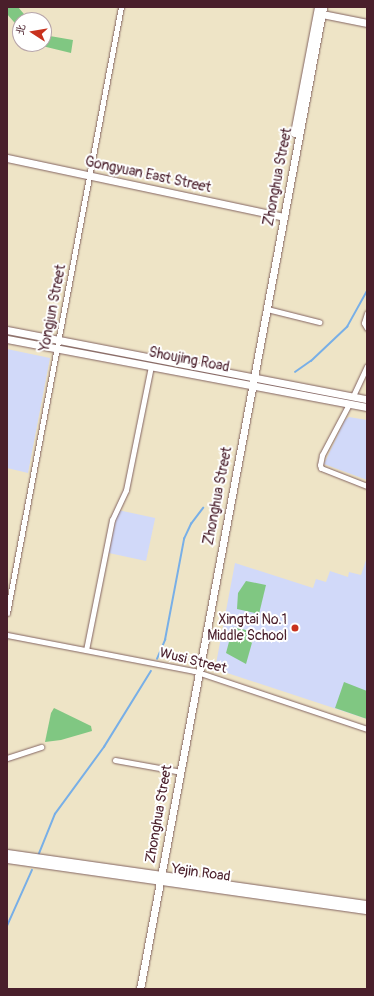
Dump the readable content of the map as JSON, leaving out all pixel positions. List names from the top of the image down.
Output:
{
  "streets": {
    "street": [
      "Gongyuan East Street",
      "Zhonghua Street",
      "Yongjun Street",
      "Shoujing Road",
      "Wusi Street",
      "Yejin Road"
    ]
  },
  "crossings": [
    ["Gongyuan East Street", "Zhonghua Street"],
    ["Gongyuan East Street", "Yongjun Street"],
    ["Zhonghua Street", "Shoujing Road"],
    ["Zhonghua Street", "Wusi Street"],
    ["Zhonghua Street", "Yejin Road"],
    ["Yongjun Street", "Shoujing Road"]
  ],
  "places": ["Xingtai No.1 Middle School"],
  "north": "left"
}
